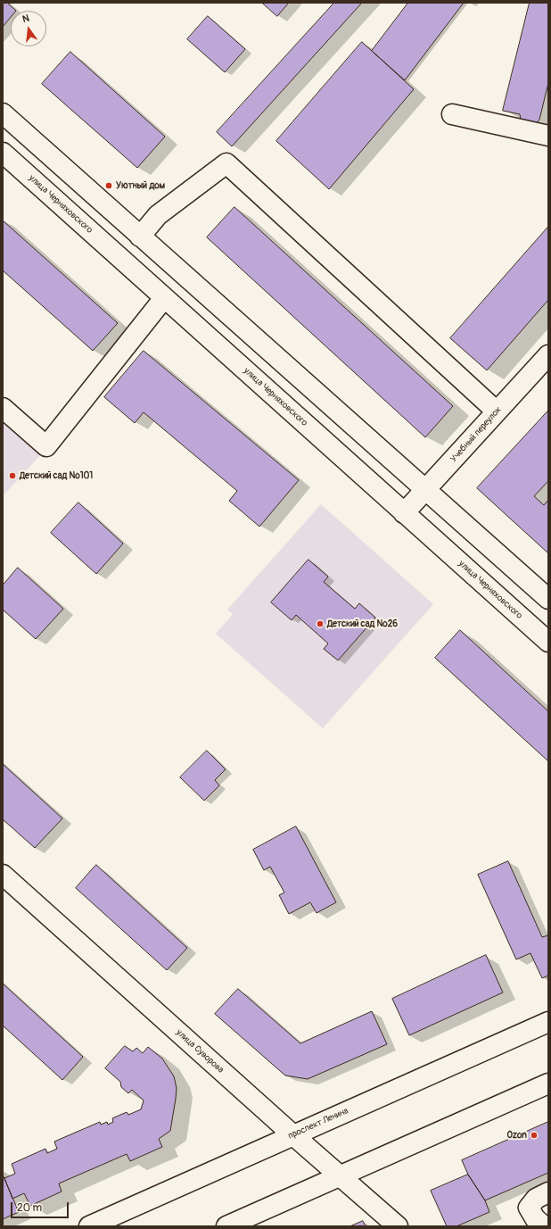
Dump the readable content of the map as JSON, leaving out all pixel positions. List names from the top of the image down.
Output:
{
  "streets": {
    "street": [
      "улица Черняховского",
      "Учебный переулок",
      "улица Суворова",
      "проспект Ленина"
    ]
  },
  "crossings": [
    ["улица Черняховского", "Учебный переулок"],
    ["улица Суворова", "проспект Ленина"]
  ],
  "places": [
    "Уютный дом",
    "Детский сад №101",
    "Детский сад №26",
    "Ozon"
  ],
  "scale_bar": "20 m",
  "north": "top"
}
